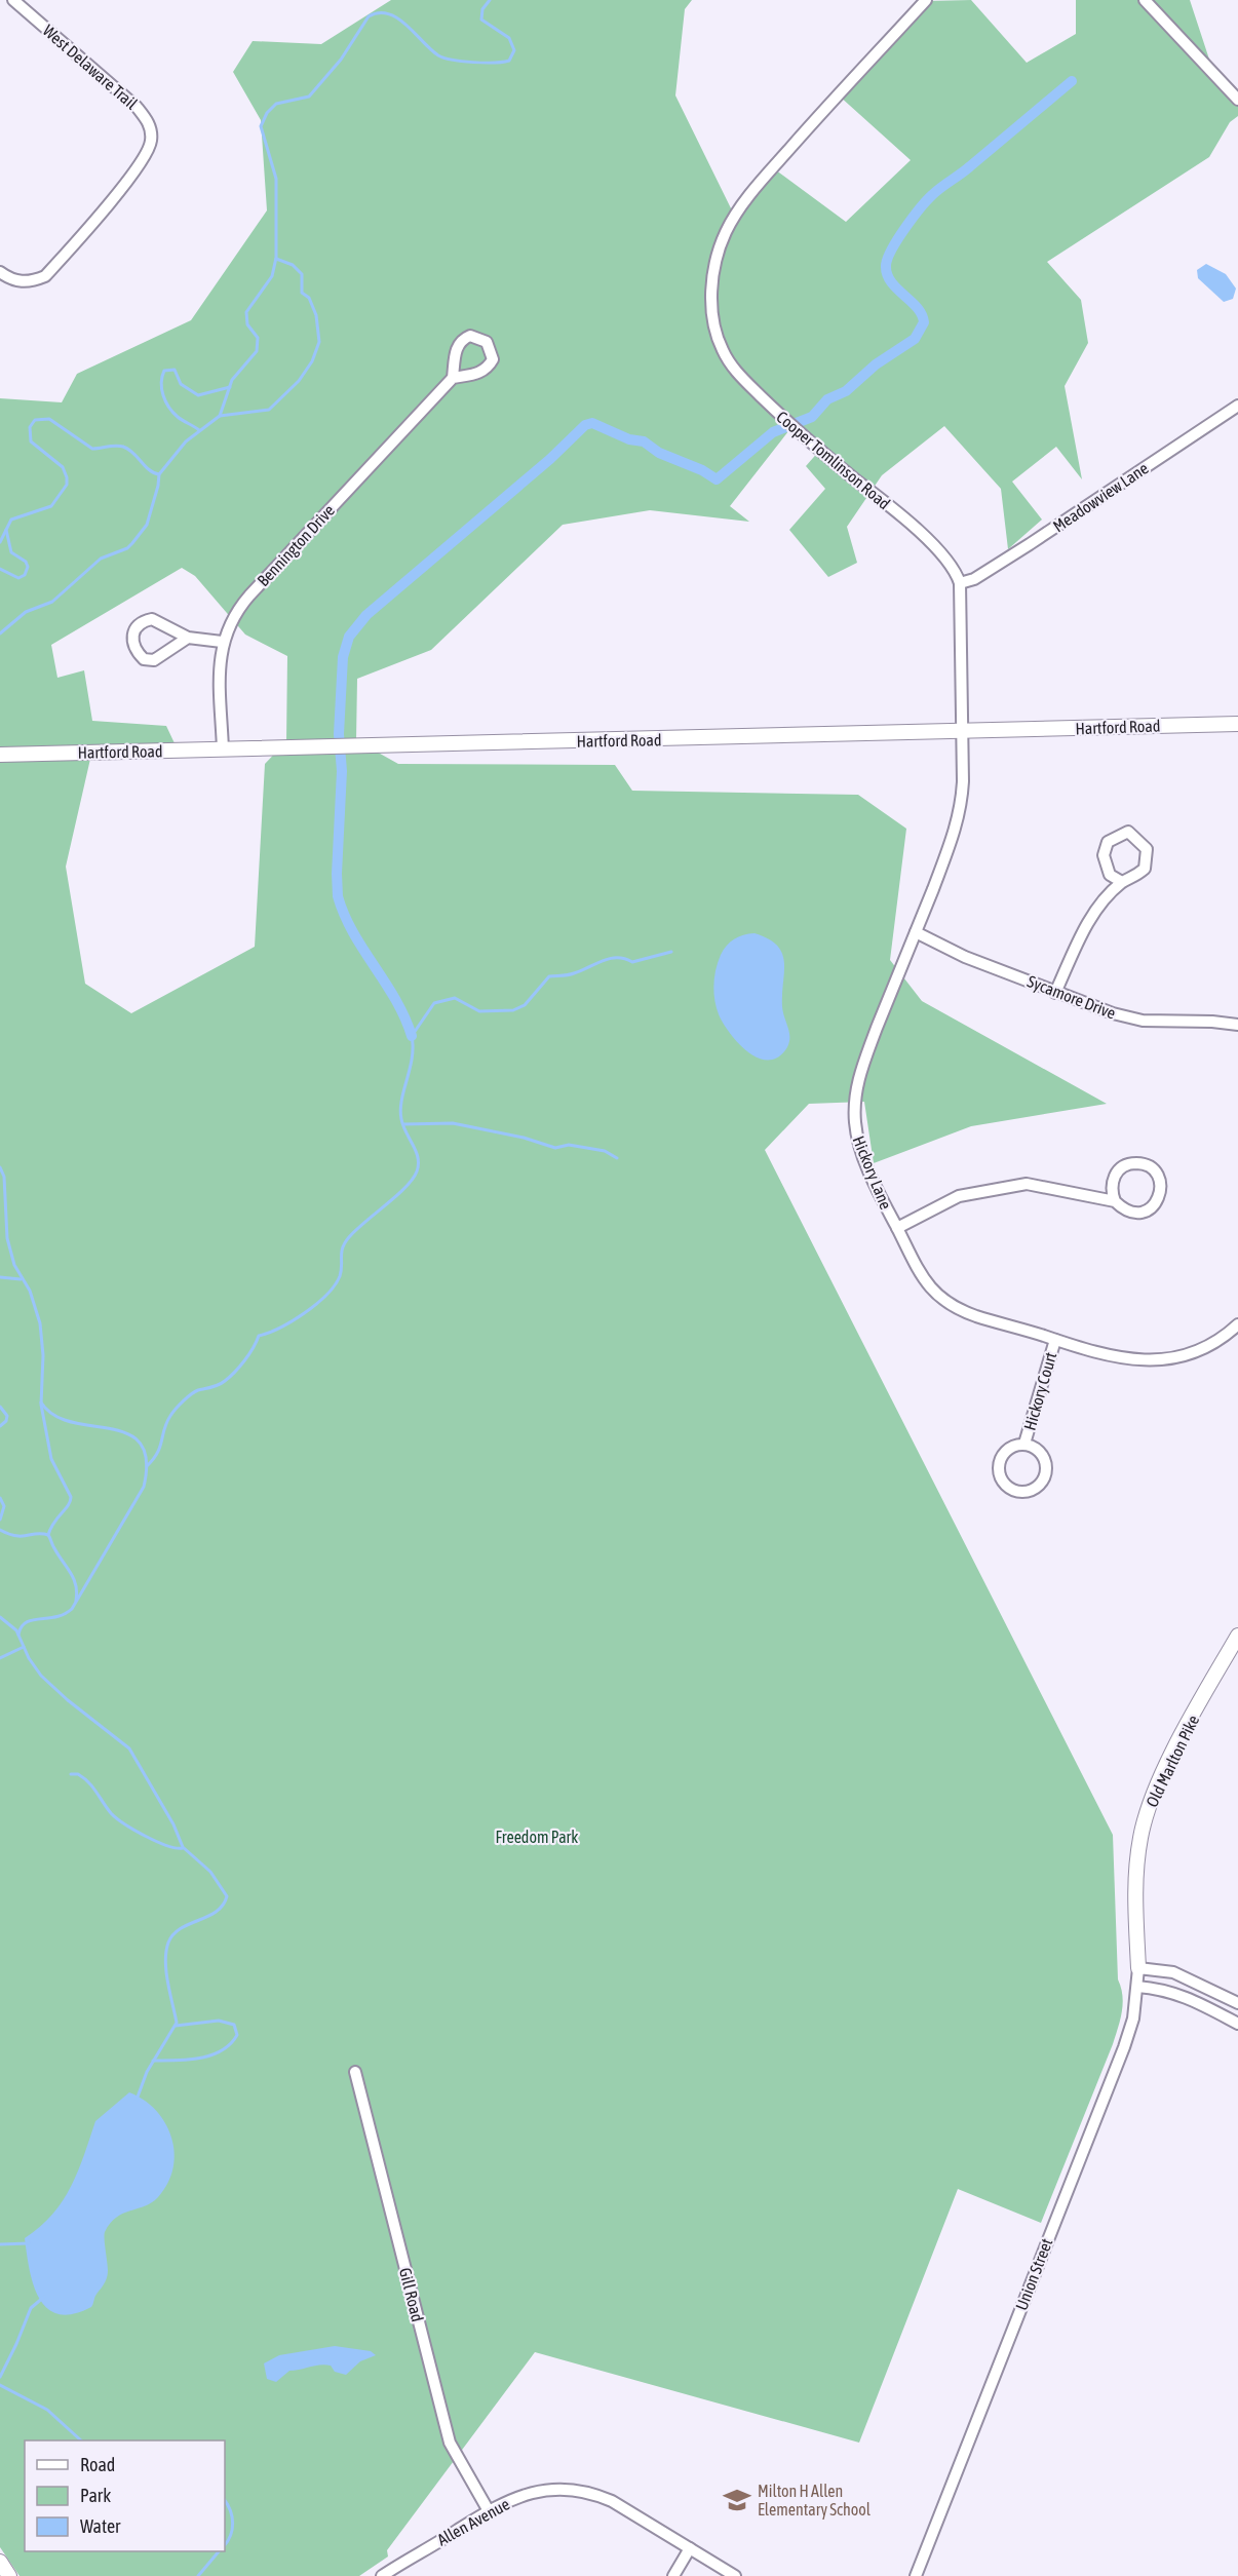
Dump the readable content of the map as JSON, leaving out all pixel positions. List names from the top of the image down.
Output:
{
  "streets": {
    "street": [
      "West Delaware Trail",
      "Cooper Tomlinson Road",
      "Meadowview Lane",
      "Bennington Drive",
      "Hartford Road",
      "Sycamore Drive",
      "Hickory Lane",
      "Hickory Court",
      "Old Marlton Pike",
      "Union Street",
      "Gill Road",
      "Allen Avenue"
    ]
  },
  "crossings": [
    ["Cooper Tomlinson Road", "Meadowview Lane"],
    ["Bennington Drive", "Hartford Road"],
    ["Hartford Road", "Hickory Lane"],
    ["Sycamore Drive", "Hickory Lane"],
    ["Hickory Lane", "Hickory Court"],
    ["Old Marlton Pike", "Union Street"],
    ["Gill Road", "Allen Avenue"]
  ],
  "parks": ["Freedom Park"],
  "places": {
    "school or university": ["Milton H Allen Elementary School"]
  },
  "legend": ["Road", "Park", "Water"]
}
